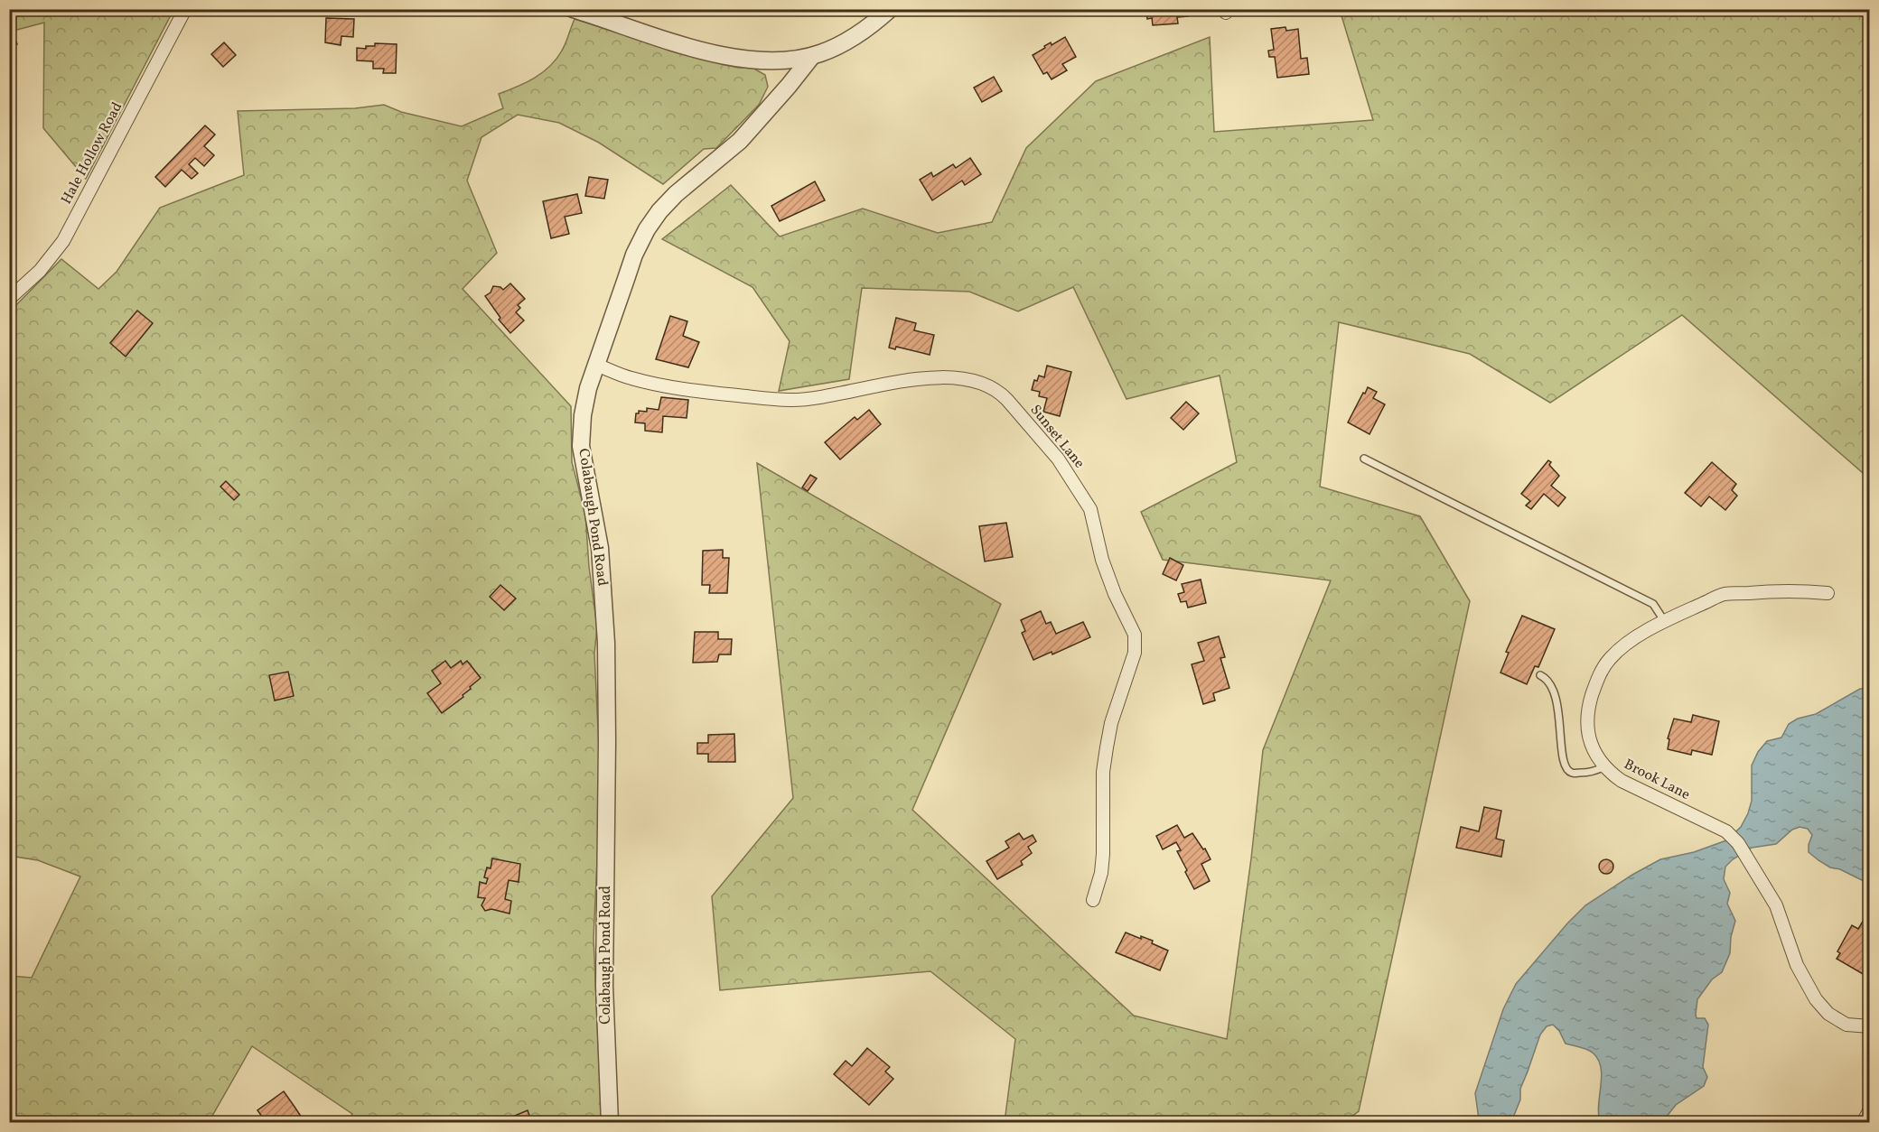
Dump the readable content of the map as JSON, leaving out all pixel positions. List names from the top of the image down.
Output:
{
  "streets": {
    "street": [
      "Hale Hollow Road",
      "Sunset Lane",
      "Colabaugh Pond Road",
      "Brook Lane"
    ]
  },
  "crossings": [
    ["Sunset Lane", "Colabaugh Pond Road"]
  ]
}
